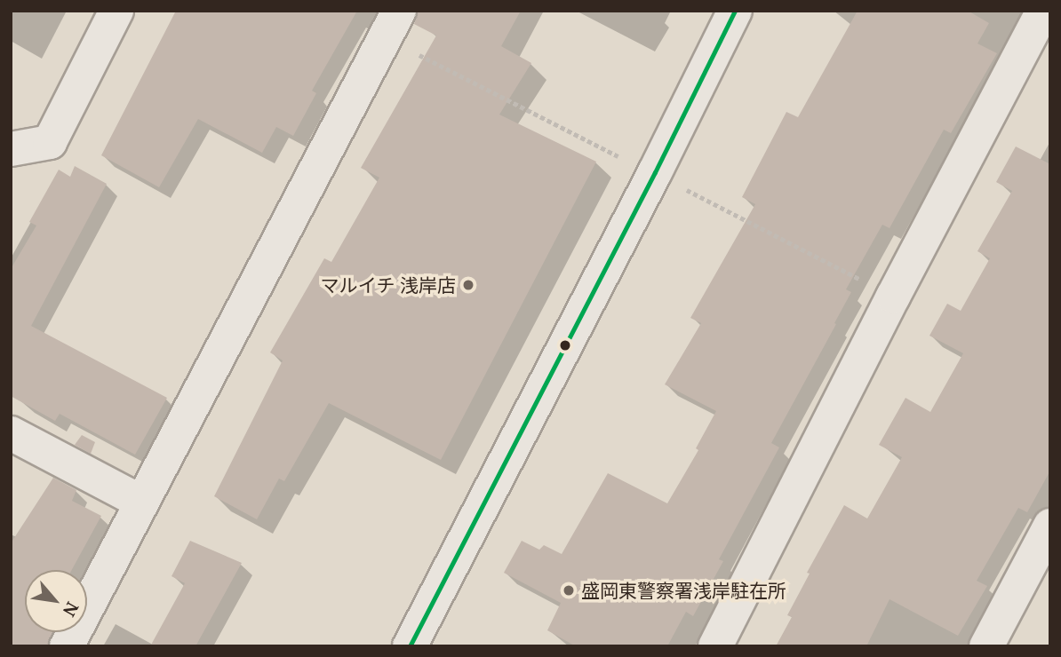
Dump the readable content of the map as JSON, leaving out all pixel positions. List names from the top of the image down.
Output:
{
  "places": ["マルイチ 浅岸店", "盛岡東警察署浅岸駐在所"],
  "north": "bottom right"
}
